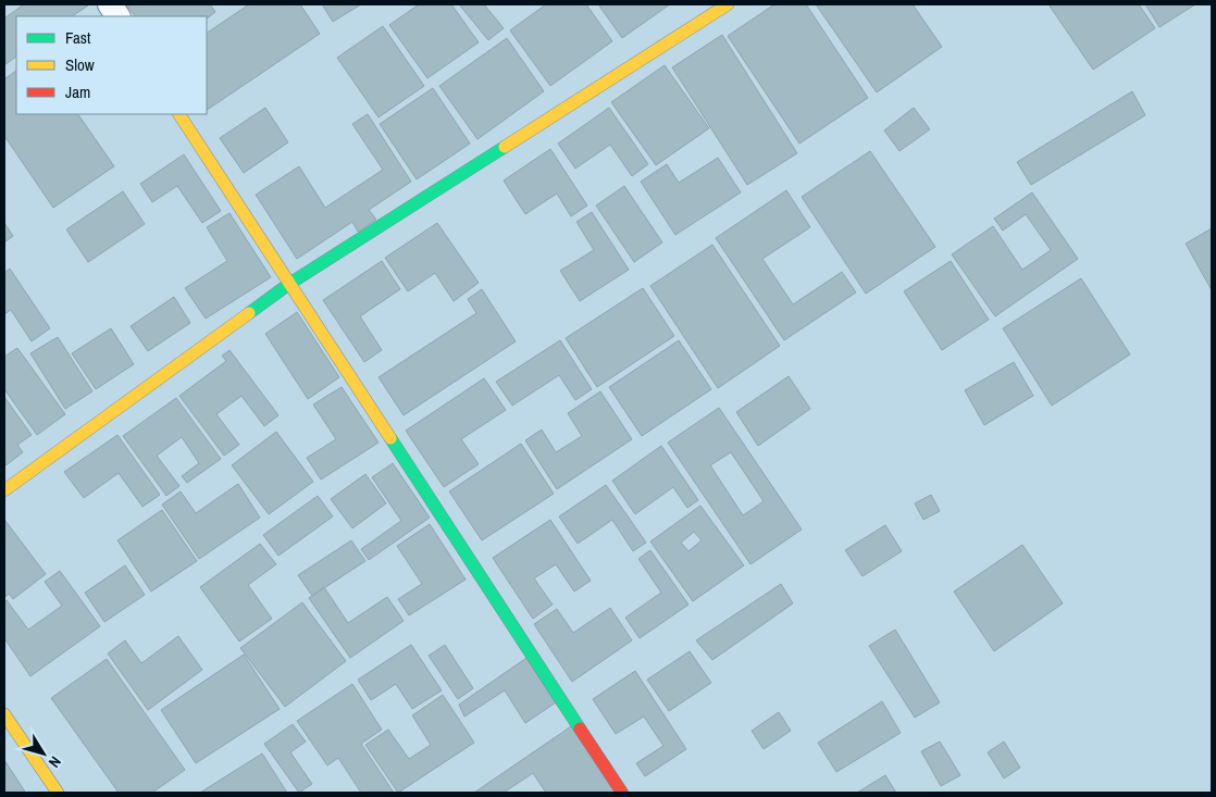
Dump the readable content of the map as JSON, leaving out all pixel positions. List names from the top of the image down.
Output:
{
  "legend": ["Fast", "Slow", "Jam"],
  "north": "bottom right"
}
